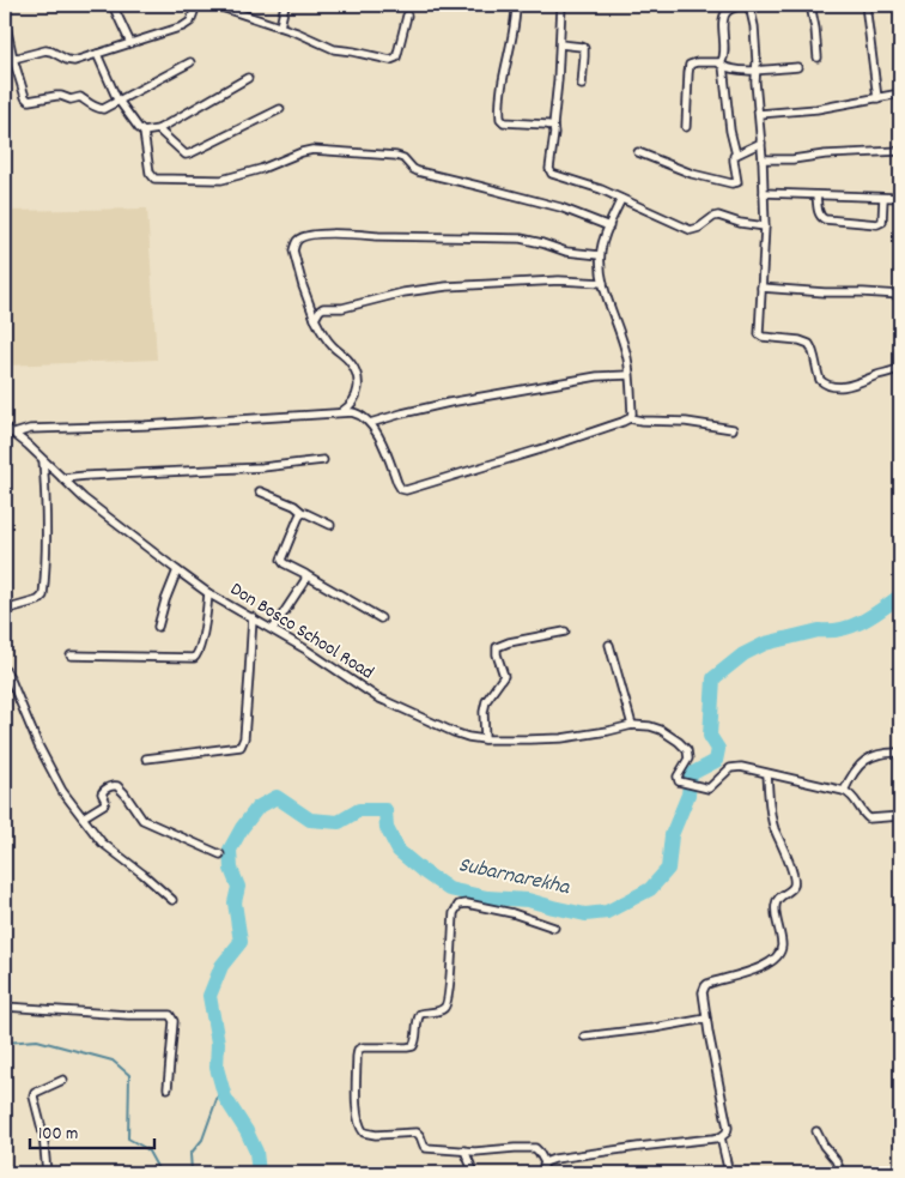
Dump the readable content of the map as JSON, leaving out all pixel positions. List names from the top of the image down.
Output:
{
  "streets": {
    "street": ["Don Bosco School Road"]
  },
  "water": ["Subarnarekha"],
  "scale_bar": "100 m"
}
